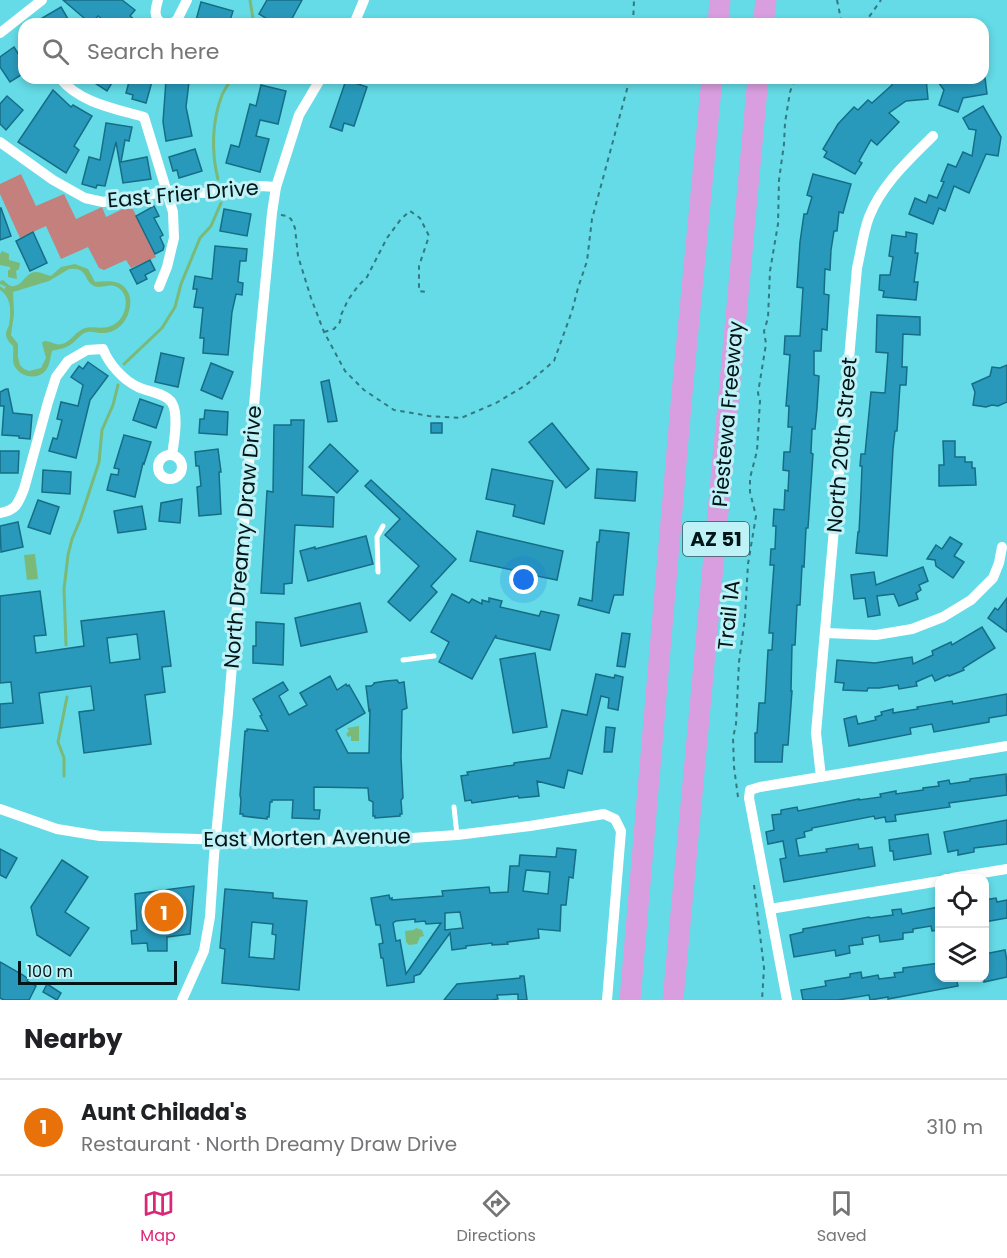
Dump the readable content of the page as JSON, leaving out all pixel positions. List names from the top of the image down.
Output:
{
  "streets": {
    "highway": ["Piestewa Freeway", "AZ 51"],
    "street": [
      "East Frier Drive",
      "North 20th Street",
      "North Dreamy Draw Drive",
      "East Morten Avenue"
    ],
    "path": ["Trail 1A"]
  },
  "crossings": [
    ["East Frier Drive", "North Dreamy Draw Drive"],
    ["North Dreamy Draw Drive", "East Morten Avenue"]
  ],
  "scale_bar": "100 m",
  "page": {
    "search": "Search here",
    "pins": "1",
    "scale": "100 m",
    "heading": "Nearby",
    "list": [
      {
        "mark": "1",
        "name": "Aunt Chilada's",
        "note": "Restaurant · North Dreamy Draw Drive",
        "value": "310 m"
      }
    ],
    "nav": ["Map", "Directions", "Saved"]
  }
}
